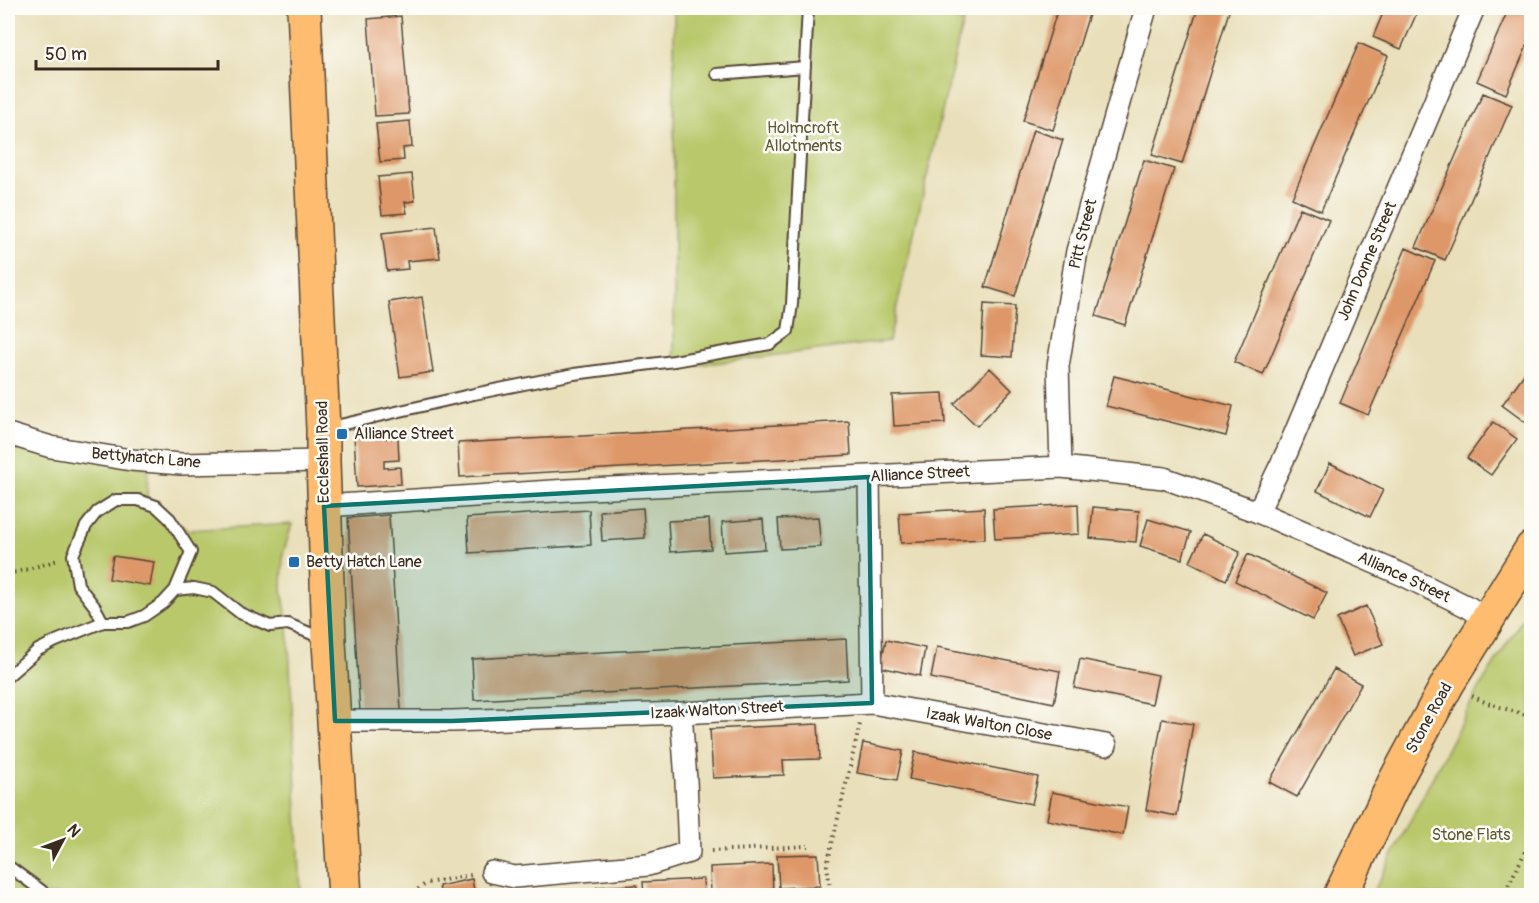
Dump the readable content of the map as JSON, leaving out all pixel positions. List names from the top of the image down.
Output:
{
  "streets": {
    "main road": ["Eccleshall Road", "Stone Road"],
    "street": [
      "Pitt Street",
      "John Donne Street",
      "Bettyhatch Lane",
      "Alliance Street",
      "Izaak Walton Street",
      "Izaak Walton Close"
    ]
  },
  "crossings": [
    ["Pitt Street", "Alliance Street"],
    ["John Donne Street", "Alliance Street"],
    ["Eccleshall Road", "Bettyhatch Lane"],
    ["Eccleshall Road", "Alliance Street"],
    ["Eccleshall Road", "Izaak Walton Street"],
    ["Alliance Street", "Stone Road"],
    ["Izaak Walton Street", "Izaak Walton Close"]
  ],
  "parks": ["Holmcroft Allotments", "Stone Flats"],
  "places": {
    "transit": ["Alliance Street", "Betty Hatch Lane"]
  },
  "scale_bar": "50 m",
  "north": "top right"
}
